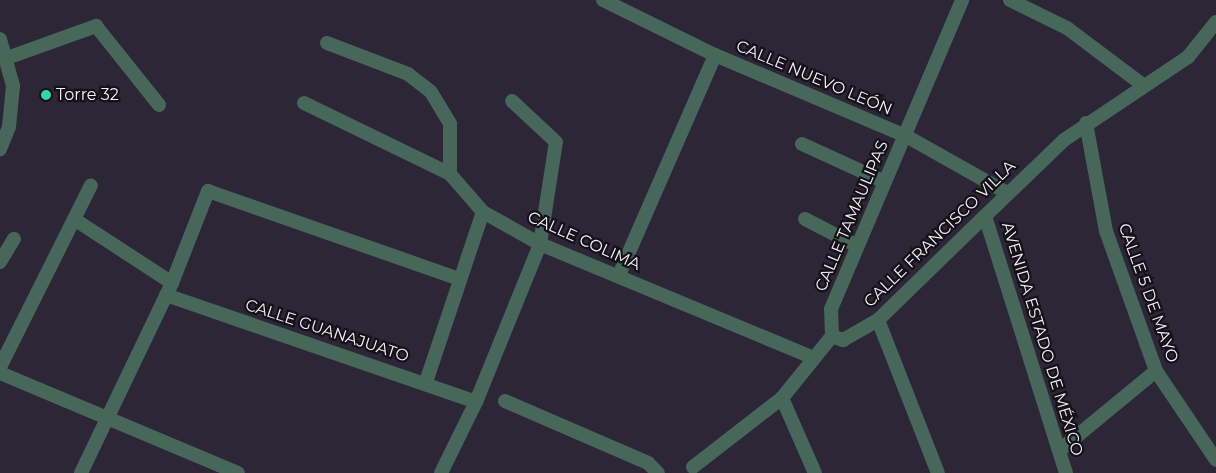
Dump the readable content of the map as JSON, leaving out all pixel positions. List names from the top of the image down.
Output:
{
  "streets": {
    "street": [
      "CALLE NUEVO LEÓN",
      "CALLE TAMAULIPAS",
      "CALLE FRANCISCO VILLA",
      "CALLE COLIMA",
      "CALLE 5 DE MAYO",
      "CALLE GUANAJUATO",
      "AVENIDA ESTADO DE MÉXICO"
    ]
  },
  "crossings": [
    ["CALLE NUEVO LEÓN", "CALLE TAMAULIPAS"],
    ["CALLE NUEVO LEÓN", "CALLE FRANCISCO VILLA"],
    ["CALLE TAMAULIPAS", "CALLE FRANCISCO VILLA"],
    ["CALLE FRANCISCO VILLA", "CALLE 5 DE MAYO"],
    ["CALLE FRANCISCO VILLA", "AVENIDA ESTADO DE MÉXICO"]
  ],
  "places": ["Torre 32"]
}
